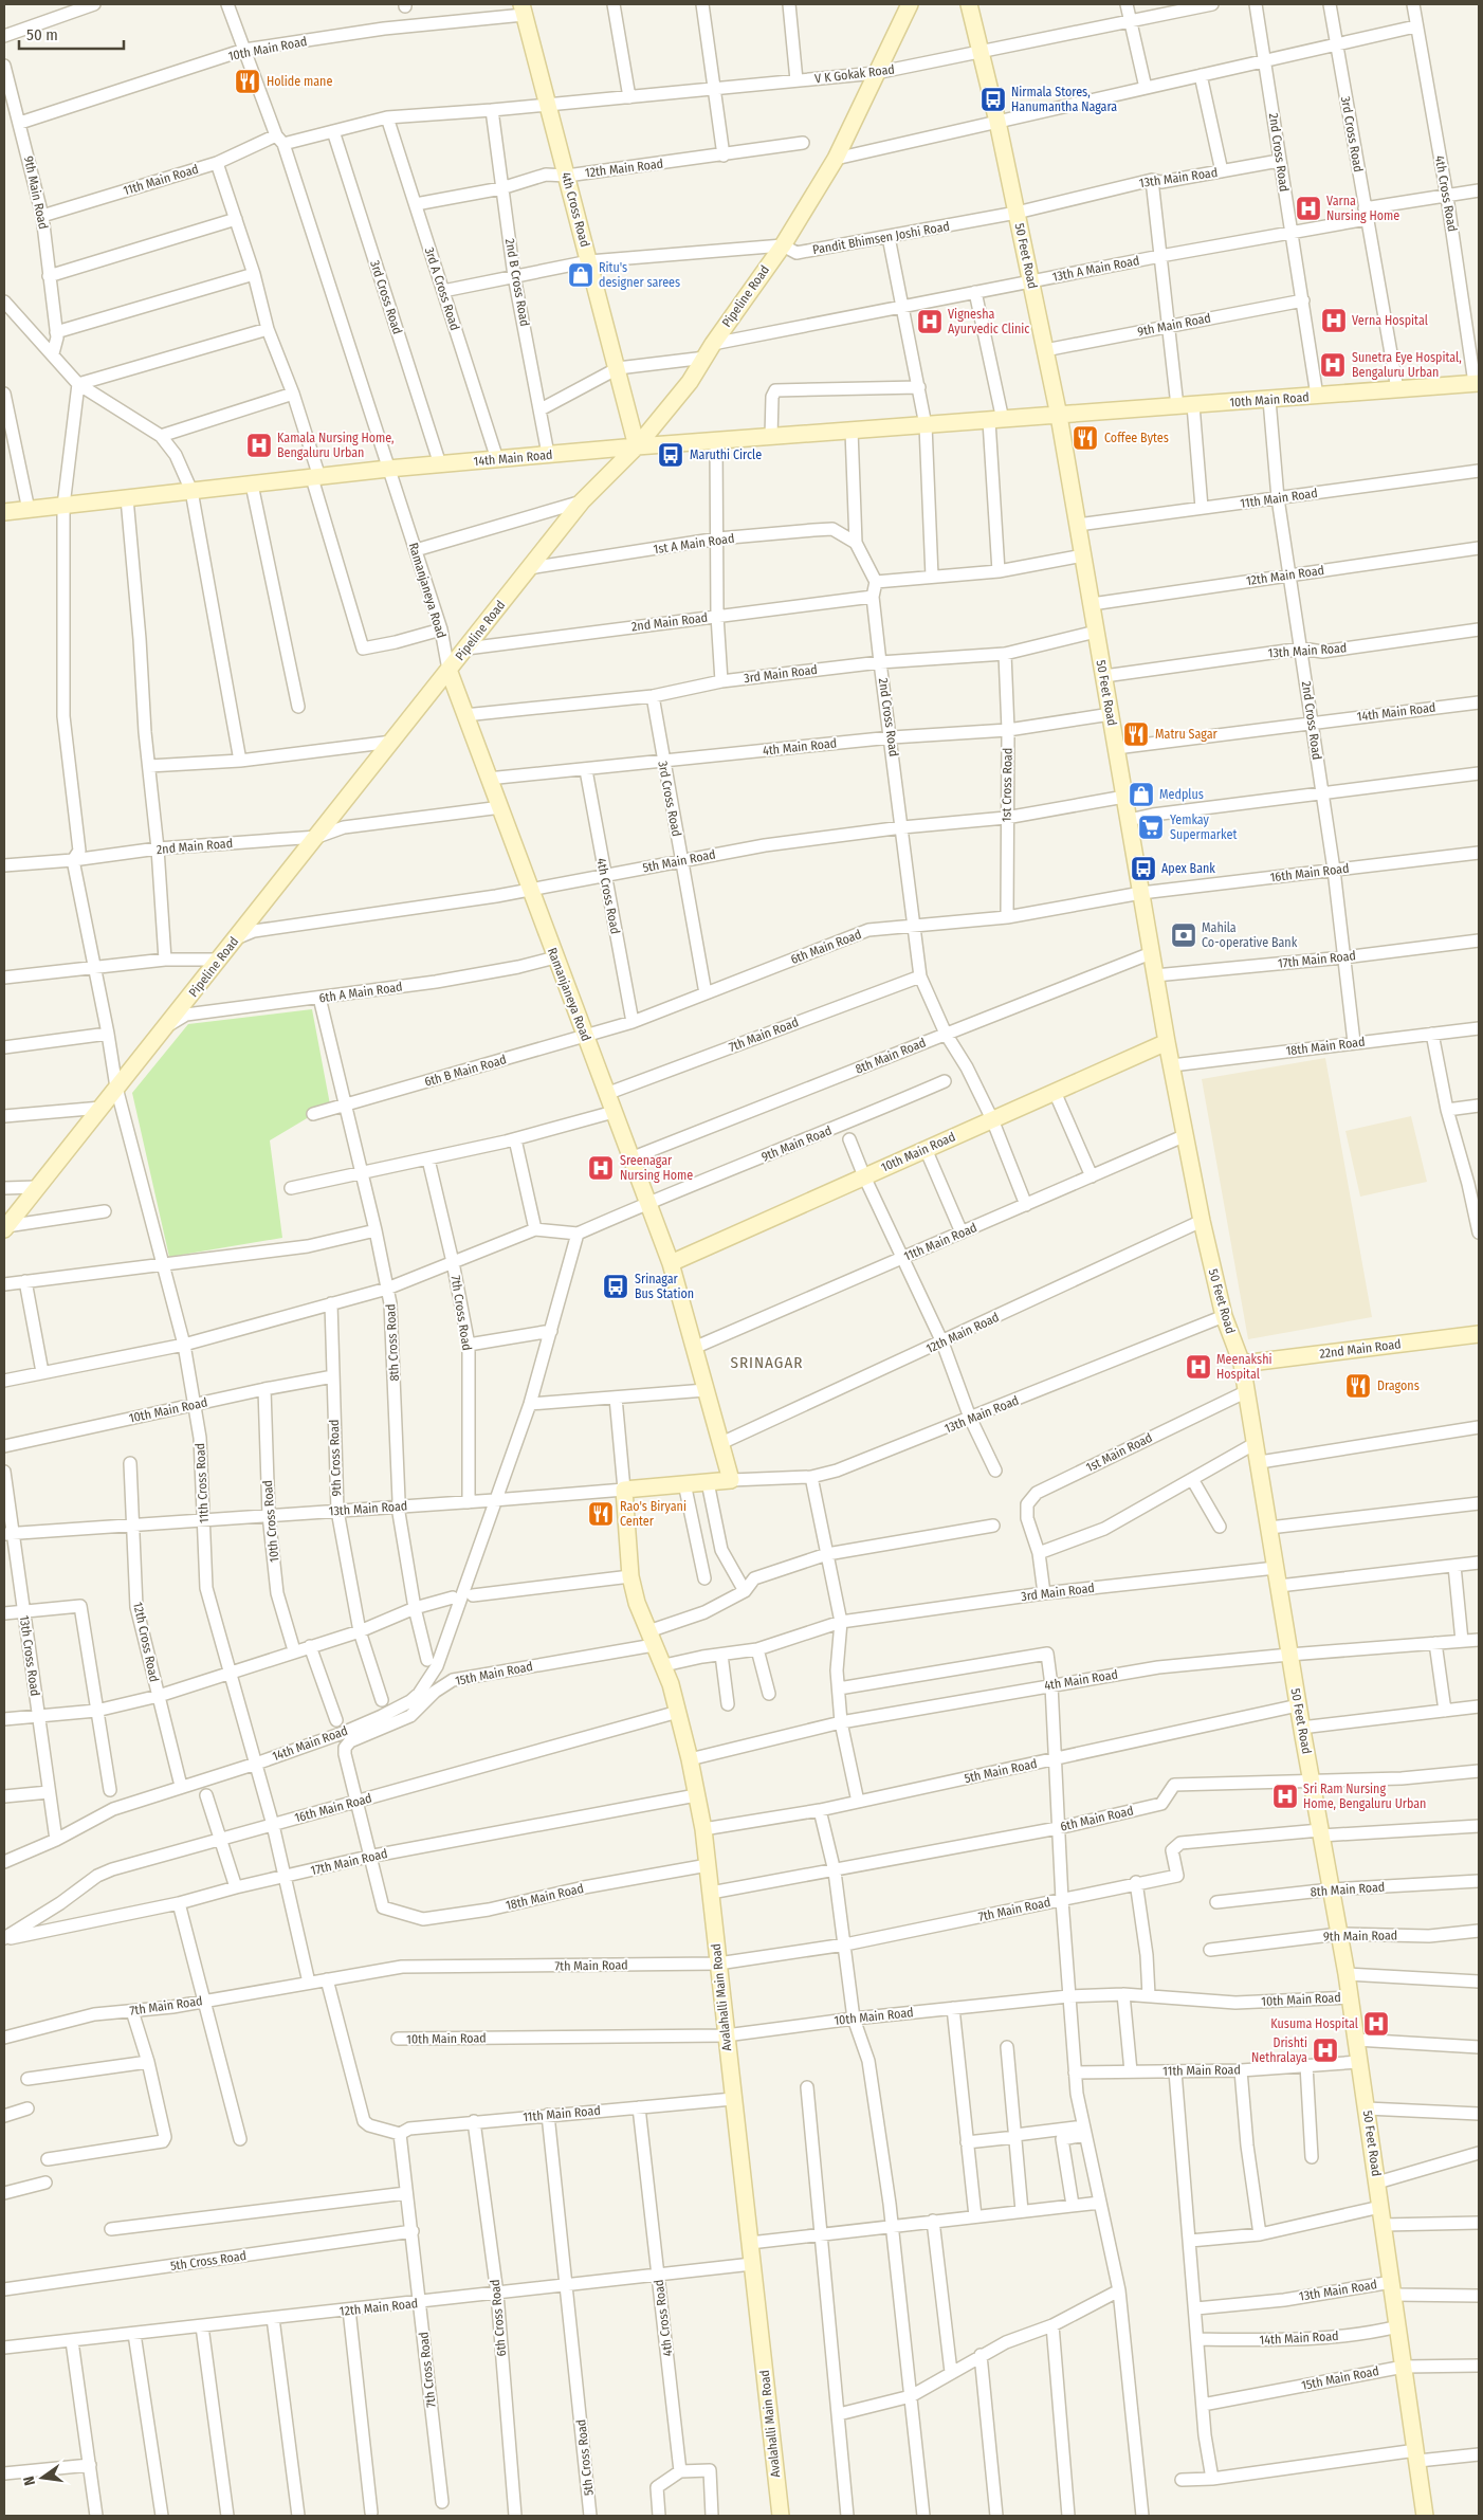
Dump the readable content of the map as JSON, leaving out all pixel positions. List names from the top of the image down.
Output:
{
  "streets": {
    "street": [
      "10th Main Road",
      "V K Gokak Road",
      "3rd Cross Road",
      "2nd Cross Road",
      "12th Main Road",
      "13th Main Road",
      "11th Main Road",
      "9th Main Road",
      "4th Cross Road",
      "Pandit Bhimsen Joshi Road",
      "50 Feet Road",
      "13th A Main Road",
      "2nd B Cross Road",
      "3rd A Cross Road",
      "Pipeline Road",
      "14th Main Road",
      "1st A Main Road",
      "Ramanjaneya Road",
      "2nd Main Road",
      "3rd Main Road",
      "4th Main Road",
      "1st Cross Road",
      "5th Main Road",
      "16th Main Road",
      "6th Main Road",
      "17th Main Road",
      "6th A Main Road",
      "7th Main Road",
      "18th Main Road",
      "8th Main Road",
      "6th B Main Road",
      "7th Cross Road",
      "8th Cross Road",
      "22nd Main Road",
      "1st Main Road",
      "9th Cross Road",
      "11th Cross Road",
      "10th Cross Road",
      "12th Cross Road",
      "13th Cross Road",
      "15th Main Road",
      "Avalahalli Main Road",
      "5th Cross Road",
      "6th Cross Road"
    ]
  },
  "crossings": [
    ["10th Main Road", "3rd Cross Road"],
    ["10th Main Road", "2nd Cross Road"],
    ["10th Main Road", "9th Main Road"],
    ["10th Main Road", "4th Cross Road"],
    ["10th Main Road", "50 Feet Road"],
    ["10th Main Road", "14th Main Road"],
    ["10th Main Road", "Ramanjaneya Road"],
    ["10th Main Road", "9th Cross Road"],
    ["10th Main Road", "11th Cross Road"],
    ["10th Main Road", "10th Cross Road"],
    ["10th Main Road", "Avalahalli Main Road"],
    ["V K Gokak Road", "11th Main Road"],
    ["V K Gokak Road", "4th Cross Road"],
    ["V K Gokak Road", "50 Feet Road"],
    ["V K Gokak Road", "2nd B Cross Road"],
    ["V K Gokak Road", "Pipeline Road"],
    ["3rd Cross Road", "11th Main Road"],
    ["3rd Cross Road", "13th A Main Road"],
    ["3rd Cross Road", "14th Main Road"],
    ["3rd Cross Road", "3rd Main Road"],
    ["3rd Cross Road", "4th Main Road"],
    ["3rd Cross Road", "5th Main Road"],
    ["3rd Cross Road", "6th Main Road"],
    ["2nd Cross Road", "12th Main Road"],
    ["2nd Cross Road", "13th Main Road"],
    ["2nd Cross Road", "11th Main Road"],
    ["2nd Cross Road", "9th Main Road"],
    ["2nd Cross Road", "13th A Main Road"],
    ["2nd Cross Road", "14th Main Road"],
    ["2nd Cross Road", "2nd Main Road"],
    ["2nd Cross Road", "3rd Main Road"],
    ["2nd Cross Road", "4th Main Road"],
    ["2nd Cross Road", "5th Main Road"],
    ["2nd Cross Road", "16th Main Road"],
    ["2nd Cross Road", "6th Main Road"],
    ["2nd Cross Road", "17th Main Road"],
    ["2nd Cross Road", "7th Main Road"],
    ["2nd Cross Road", "18th Main Road"],
    ["2nd Cross Road", "8th Main Road"],
    ["12th Main Road", "4th Cross Road"],
    ["12th Main Road", "50 Feet Road"],
    ["12th Main Road", "2nd B Cross Road"],
    ["12th Main Road", "3rd A Cross Road"],
    ["12th Main Road", "7th Cross Road"],
    ["12th Main Road", "Avalahalli Main Road"],
    ["12th Main Road", "5th Cross Road"],
    ["12th Main Road", "6th Cross Road"],
    ["13th Main Road", "Pandit Bhimsen Joshi Road"],
    ["13th Main Road", "50 Feet Road"],
    ["13th Main Road", "14th Main Road"],
    ["13th Main Road", "7th Cross Road"],
    ["13th Main Road", "8th Cross Road"],
    ["13th Main Road", "9th Cross Road"],
    ["13th Main Road", "11th Cross Road"],
    ["13th Main Road", "10th Cross Road"],
    ["13th Main Road", "12th Cross Road"],
    ["13th Main Road", "13th Cross Road"],
    ["13th Main Road", "Avalahalli Main Road"],
    ["11th Main Road", "9th Main Road"],
    ["11th Main Road", "4th Cross Road"],
    ["11th Main Road", "50 Feet Road"],
    ["11th Main Road", "2nd B Cross Road"],
    ["11th Main Road", "3rd A Cross Road"],
    ["11th Main Road", "Ramanjaneya Road"],
    ["11th Main Road", "7th Cross Road"],
    ["11th Main Road", "Avalahalli Main Road"],
    ["11th Main Road", "5th Cross Road"],
    ["11th Main Road", "6th Cross Road"],
    ["9th Main Road", "50 Feet Road"],
    ["9th Main Road", "14th Main Road"],
    ["9th Main Road", "Ramanjaneya Road"],
    ["4th Cross Road", "Pandit Bhimsen Joshi Road"],
    ["4th Cross Road", "13th A Main Road"],
    ["4th Cross Road", "Pipeline Road"],
    ["4th Cross Road", "14th Main Road"],
    ["4th Cross Road", "4th Main Road"],
    ["4th Cross Road", "5th Main Road"],
    ["4th Cross Road", "6th Main Road"],
    ["Pandit Bhimsen Joshi Road", "50 Feet Road"],
    ["Pandit Bhimsen Joshi Road", "2nd B Cross Road"],
    ["Pandit Bhimsen Joshi Road", "3rd A Cross Road"],
    ["Pandit Bhimsen Joshi Road", "Pipeline Road"],
    ["50 Feet Road", "13th A Main Road"],
    ["50 Feet Road", "14th Main Road"],
    ["50 Feet Road", "3rd Main Road"],
    ["50 Feet Road", "4th Main Road"],
    ["50 Feet Road", "5th Main Road"],
    ["50 Feet Road", "16th Main Road"],
    ["50 Feet Road", "6th Main Road"],
    ["50 Feet Road", "17th Main Road"],
    ["50 Feet Road", "7th Main Road"],
    ["50 Feet Road", "18th Main Road"],
    ["50 Feet Road", "8th Main Road"],
    ["50 Feet Road", "22nd Main Road"],
    ["50 Feet Road", "1st Main Road"],
    ["50 Feet Road", "15th Main Road"],
    ["13th A Main Road", "Pipeline Road"],
    ["2nd B Cross Road", "14th Main Road"],
    ["3rd A Cross Road", "14th Main Road"],
    ["Pipeline Road", "14th Main Road"],
    ["Pipeline Road", "1st A Main Road"],
    ["Pipeline Road", "Ramanjaneya Road"],
    ["Pipeline Road", "2nd Main Road"],
    ["Pipeline Road", "5th Main Road"],
    ["Pipeline Road", "6th A Main Road"],
    ["Pipeline Road", "11th Cross Road"],
    ["14th Main Road", "Ramanjaneya Road"],
    ["14th Main Road", "11th Cross Road"],
    ["14th Main Road", "12th Cross Road"],
    ["14th Main Road", "13th Cross Road"],
    ["Ramanjaneya Road", "2nd Main Road"],
    ["Ramanjaneya Road", "3rd Main Road"],
    ["Ramanjaneya Road", "4th Main Road"],
    ["Ramanjaneya Road", "5th Main Road"],
    ["Ramanjaneya Road", "6th Main Road"],
    ["Ramanjaneya Road", "6th A Main Road"],
    ["Ramanjaneya Road", "7th Main Road"],
    ["Ramanjaneya Road", "8th Main Road"],
    ["Ramanjaneya Road", "6th B Main Road"],
    ["2nd Main Road", "11th Cross Road"],
    ["3rd Main Road", "1st Cross Road"],
    ["3rd Main Road", "1st Main Road"],
    ["3rd Main Road", "Avalahalli Main Road"],
    ["4th Main Road", "1st Cross Road"],
    ["4th Main Road", "Avalahalli Main Road"],
    ["1st Cross Road", "5th Main Road"],
    ["1st Cross Road", "6th Main Road"],
    ["5th Main Road", "Avalahalli Main Road"],
    ["16th Main Road", "6th Main Road"],
    ["16th Main Road", "17th Main Road"],
    ["16th Main Road", "11th Cross Road"],
    ["16th Main Road", "15th Main Road"],
    ["16th Main Road", "Avalahalli Main Road"],
    ["6th Main Road", "6th B Main Road"],
    ["6th Main Road", "Avalahalli Main Road"],
    ["17th Main Road", "18th Main Road"],
    ["17th Main Road", "11th Cross Road"],
    ["17th Main Road", "Avalahalli Main Road"],
    ["6th A Main Road", "8th Cross Road"],
    ["7th Main Road", "11th Cross Road"],
    ["7th Main Road", "Avalahalli Main Road"],
    ["18th Main Road", "Avalahalli Main Road"],
    ["6th B Main Road", "8th Cross Road"],
    ["7th Cross Road", "5th Cross Road"],
    ["15th Main Road", "Avalahalli Main Road"]
  ],
  "districts": ["SRINAGAR"],
  "places": {
    "restaurant": [
      "Holide mane",
      "Coffee Bytes",
      "Matru Sagar",
      "Dragons",
      "Rao's Biryani Center"
    ],
    "bus stop": [
      "Nirmala Stores, Hanumantha Nagara",
      "Maruthi Circle",
      "Apex Bank",
      "Srinagar Bus Station"
    ],
    "hospital": [
      "Varna Nursing Home",
      "Verna Hospital",
      "Vignesha Ayurvedic Clinic",
      "Sunetra Eye Hospital, Bengaluru Urban",
      "Kamala Nursing Home, Bengaluru Urban",
      "Sreenagar Nursing Home",
      "Meenakshi Hospital",
      "Sri Ram Nursing Home, Bengaluru Urban",
      "Kusuma Hospital",
      "Drishti Nethralaya"
    ],
    "shop": ["Ritu's designer sarees", "Medplus"],
    "supermarket": ["Yemkay Supermarket"],
    "bank": ["Mahila Co-operative Bank"]
  },
  "scale_bar": "50 m",
  "north": "left"
}
